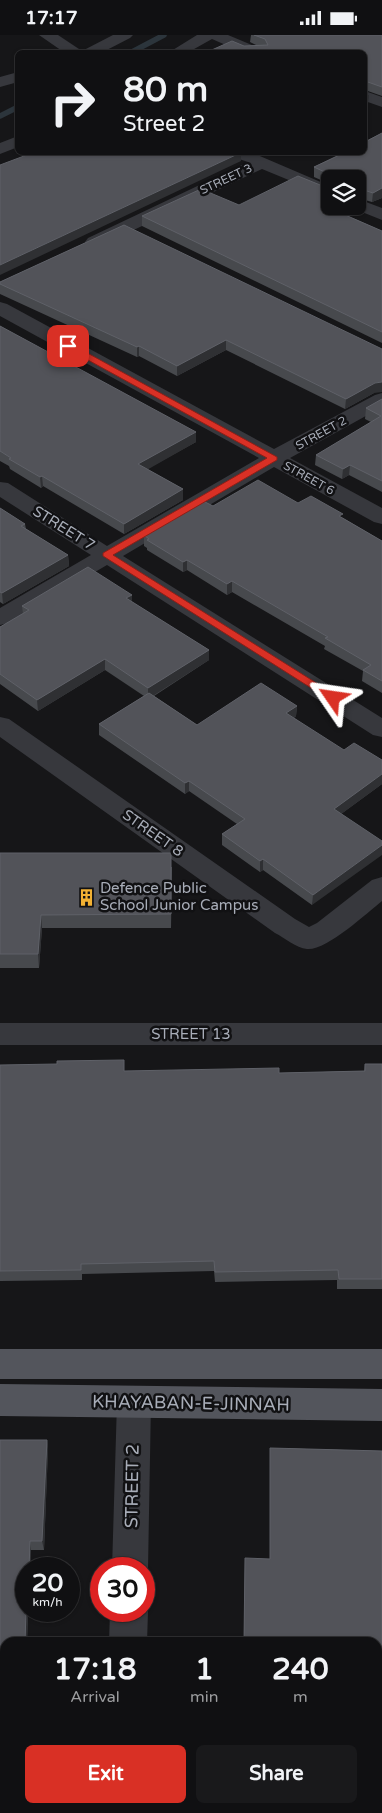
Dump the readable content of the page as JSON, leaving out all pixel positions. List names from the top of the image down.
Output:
{
  "streets": {
    "main road": ["KHAYABAN-E-JINNAH"],
    "street": [
      "STREET 3",
      "STREET 2",
      "STREET 6",
      "STREET 7",
      "STREET 8",
      "STREET 13"
    ]
  },
  "crossings": [
    ["STREET 2", "STREET 6"],
    ["STREET 2", "STREET 7"],
    ["STREET 2", "KHAYABAN-E-JINNAH"]
  ],
  "places": {
    "building": ["Defence Public School Junior Campus"]
  },
  "page": {
    "status": "17:17",
    "turn": ["80 m", "Street 2"],
    "speed": "20 km/h",
    "limit": "30",
    "eta": [
      "17:18",
      "Arrival",
      "1",
      "min",
      "240",
      "m"
    ],
    "buttons": ["Exit", "Share"]
  }
}
